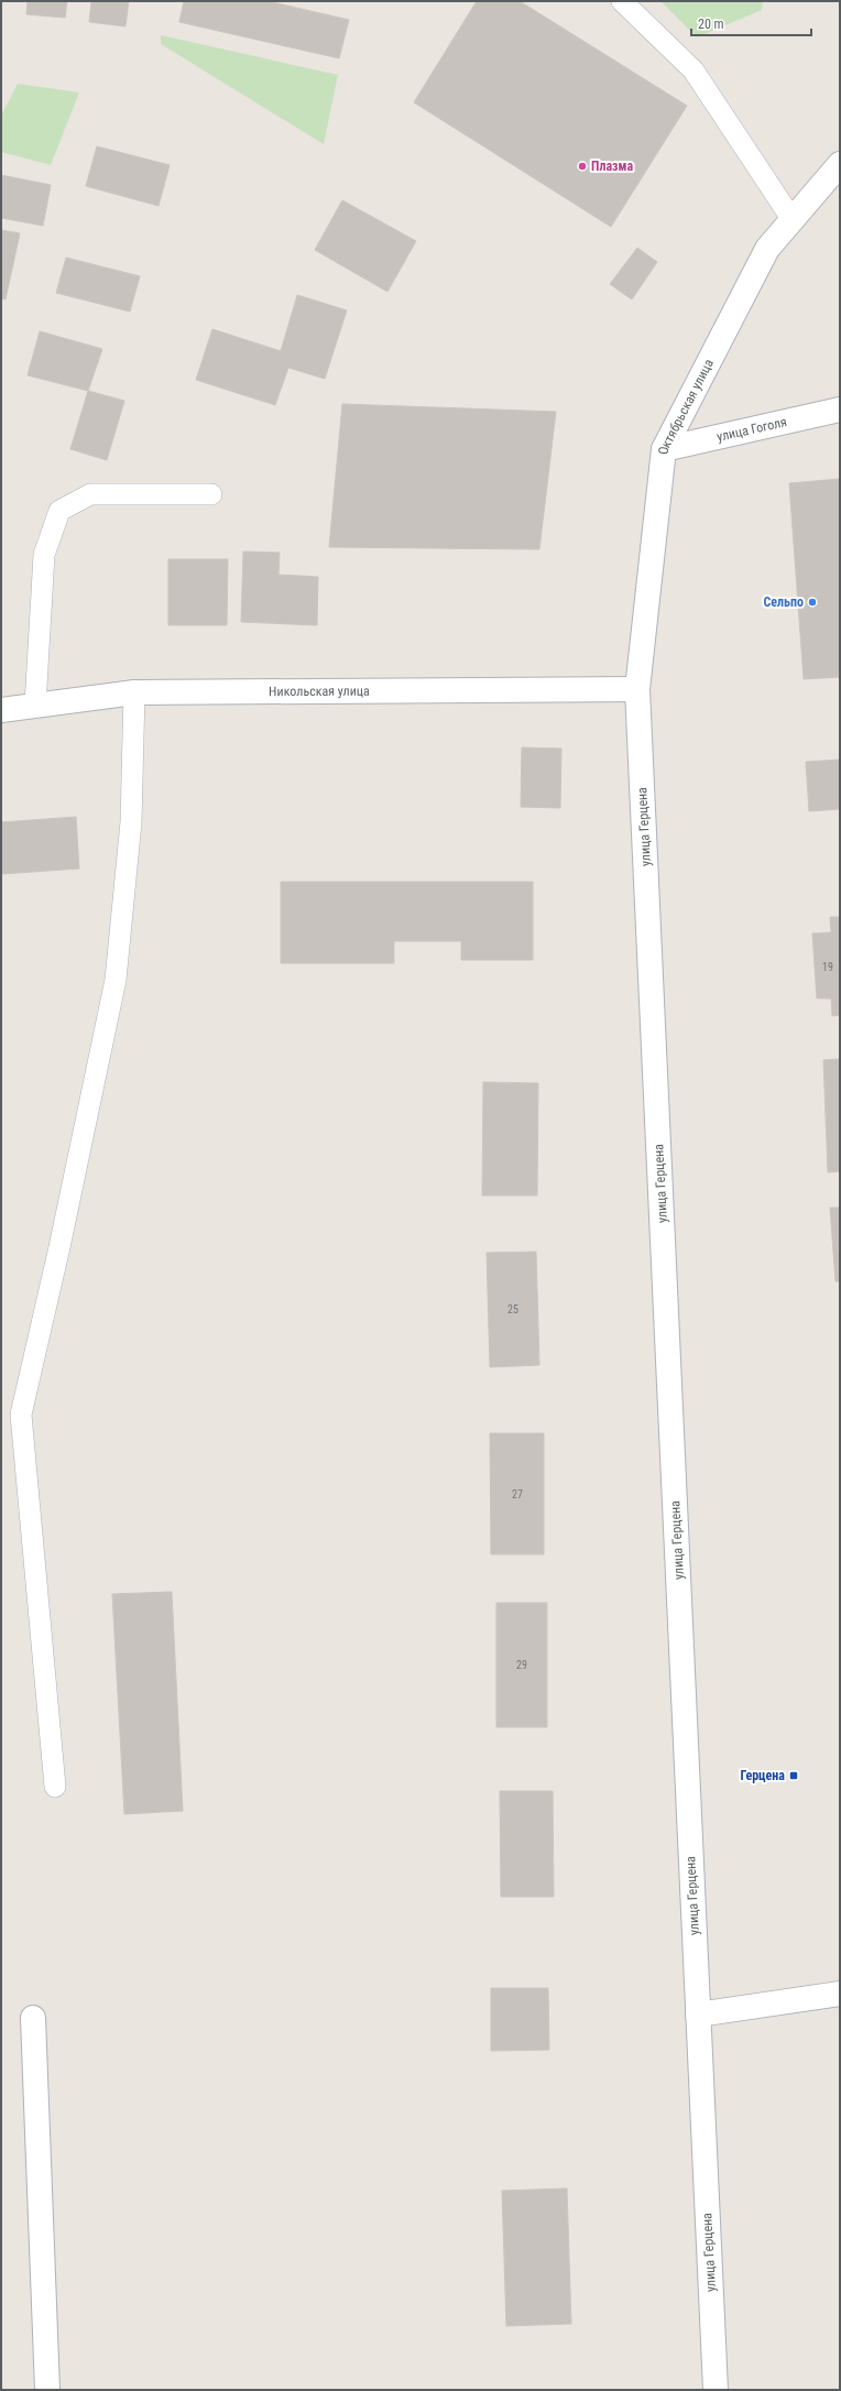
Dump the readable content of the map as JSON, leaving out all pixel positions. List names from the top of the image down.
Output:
{
  "streets": {
    "main road": [
      "Октябрьская улица",
      "улица Гоголя",
      "Никольская улица",
      "улица Герцена"
    ]
  },
  "crossings": [
    ["Октябрьская улица", "улица Гоголя"],
    ["Октябрьская улица", "Никольская улица"],
    ["Октябрьская улица", "улица Герцена"],
    ["Никольская улица", "улица Герцена"]
  ],
  "places": {
    "other": ["Плазма", "Сельпо"],
    "transit": ["Герцена"]
  },
  "house_numbers": [
    "19",
    "25",
    "27",
    "29"
  ],
  "scale_bar": "20 m"
}
